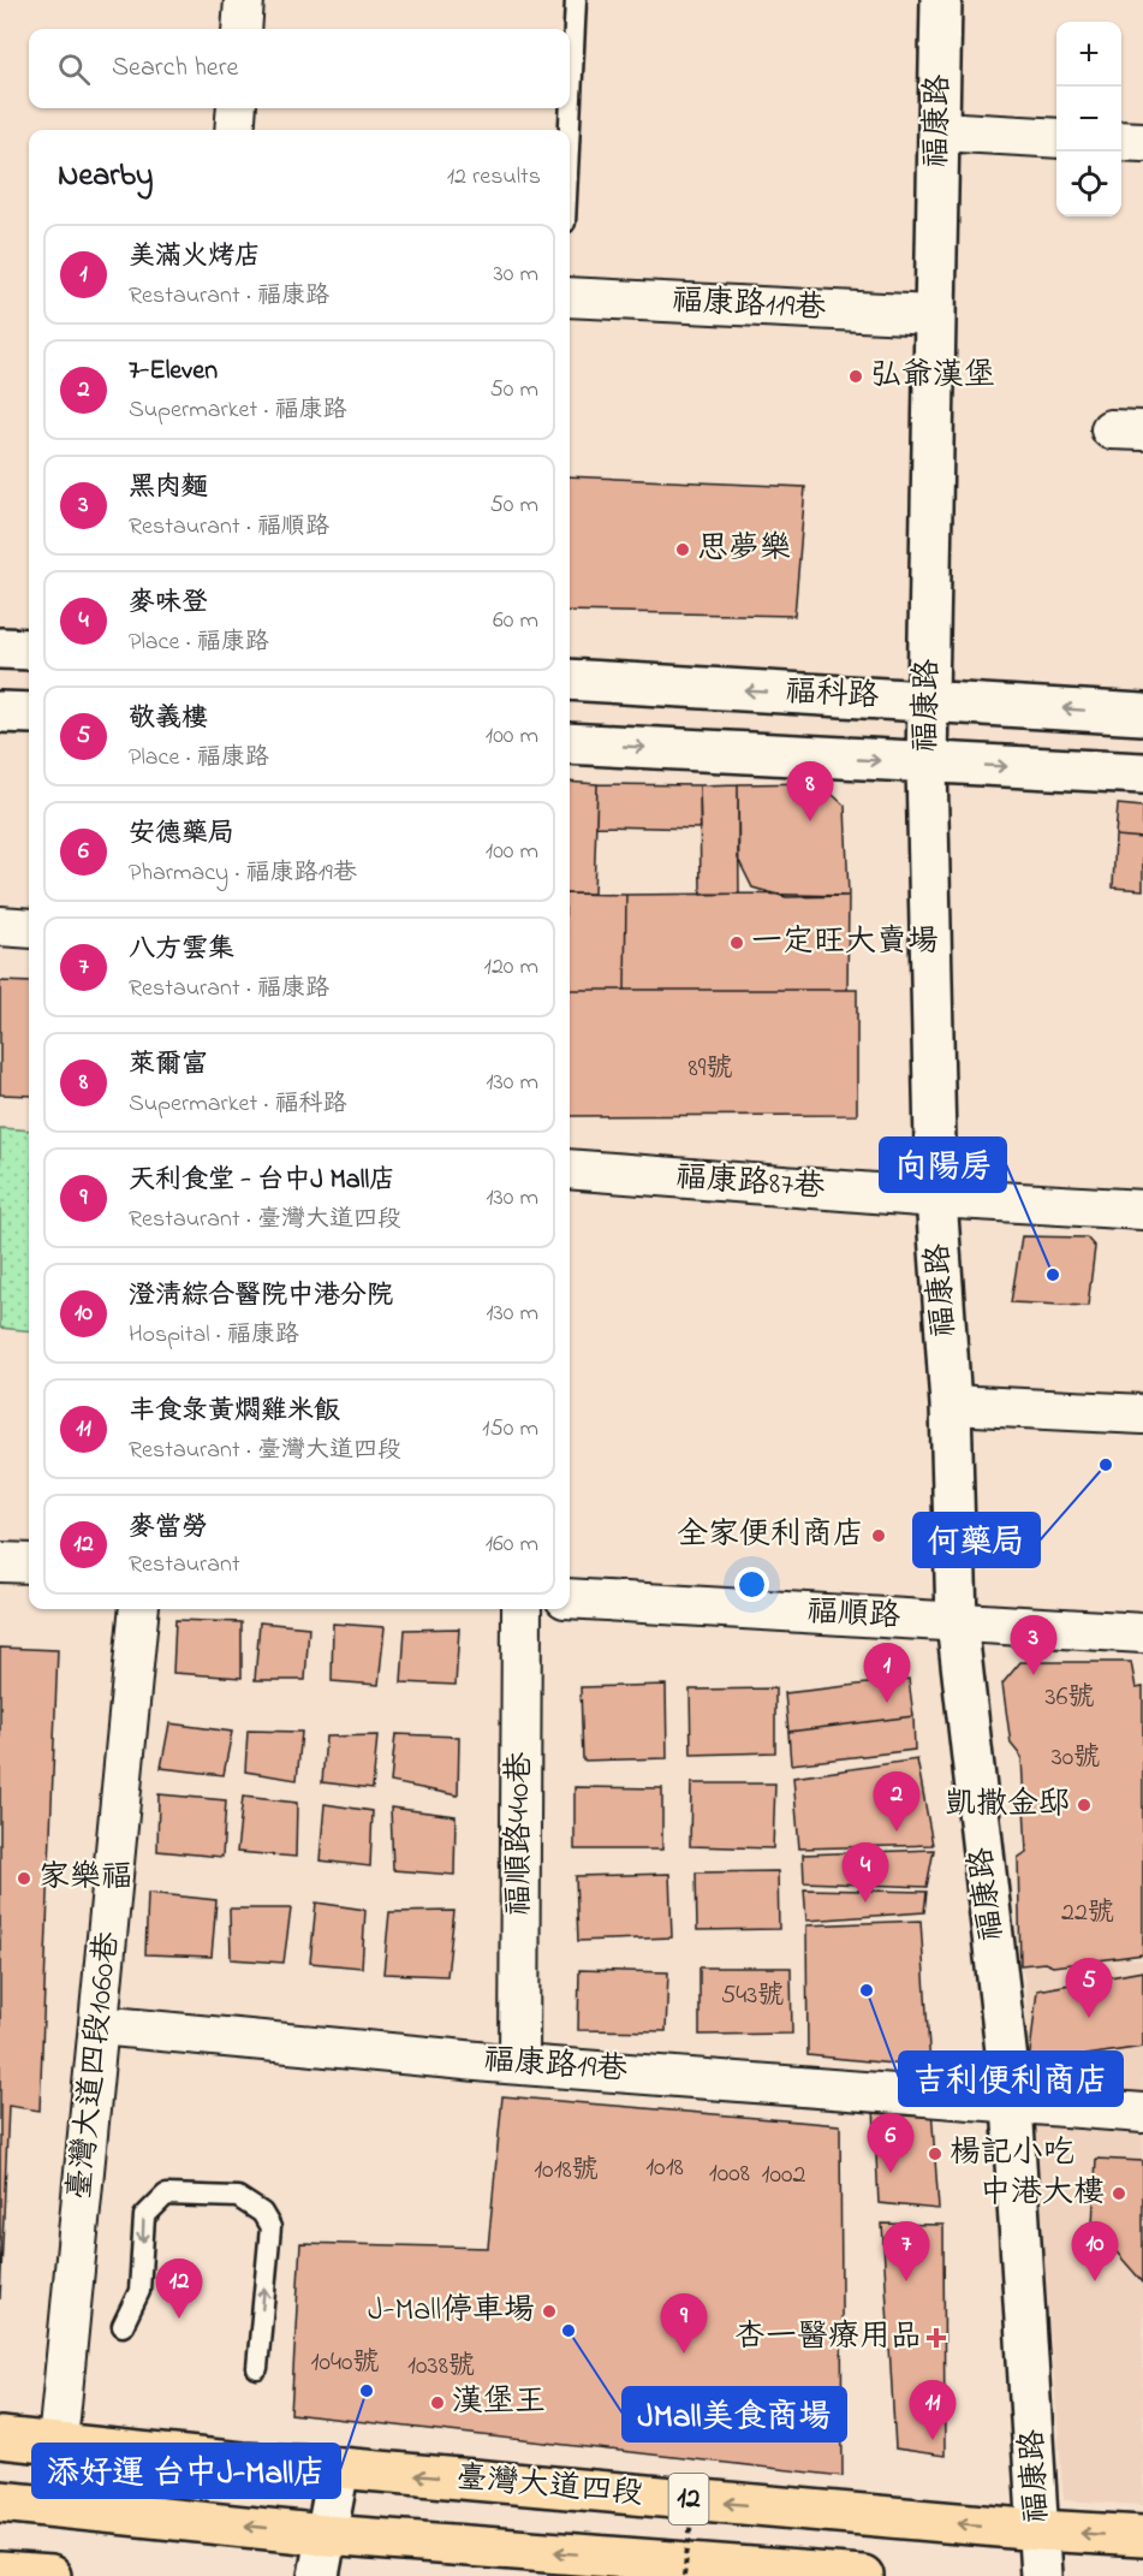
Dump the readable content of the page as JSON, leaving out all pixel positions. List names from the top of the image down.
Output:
{
  "streets": {
    "main road": ["臺灣大道四段", "12"],
    "street": [
      "福康路",
      "福康路119巷",
      "福科路",
      "福康路87巷",
      "福順路",
      "福順路440巷",
      "臺灣大道四段1060巷",
      "福康路19巷"
    ]
  },
  "crossings": [
    ["福康路", "福康路119巷"],
    ["福康路", "福科路"],
    ["福康路", "福康路87巷"],
    ["福康路", "福順路"],
    ["福康路", "福康路19巷"],
    ["福康路", "臺灣大道四段"],
    ["福順路440巷", "福康路19巷"],
    ["臺灣大道四段1060巷", "福康路19巷"],
    ["臺灣大道四段1060巷", "臺灣大道四段"]
  ],
  "one_way": ["臺灣大道四段"],
  "places": {
    "other": [
      "弘爺漢堡",
      "思夢樂",
      "一定旺大賣場",
      "向陽房",
      "何藥局",
      "全家便利商店",
      "凱撒金邸",
      "家樂福",
      "吉利便利商店",
      "楊記小吃",
      "中港大樓",
      "J-Mall停車場",
      "JMall美食商場",
      "添好運 台中J-Mall店",
      "漢堡王"
    ],
    "health": ["杏一醫療用品"]
  },
  "house_numbers": [
    "89號",
    "36號",
    "30號",
    "22號",
    "543號",
    "1018",
    "1018號",
    "1008",
    "1002",
    "1040號",
    "1038號"
  ],
  "page": {
    "map_buttons": ["+", "−"],
    "search": "Search here",
    "heading": ["Nearby", "12 results"],
    "list": [
      {
        "mark": "1",
        "name": "美滿火烤店",
        "note": "Restaurant · 福康路",
        "value": "30 m"
      },
      {
        "mark": "2",
        "name": "7-Eleven",
        "note": "Supermarket · 福康路",
        "value": "50 m"
      },
      {
        "mark": "3",
        "name": "黑肉麵",
        "note": "Restaurant · 福順路",
        "value": "50 m"
      },
      {
        "mark": "4",
        "name": "麥味登",
        "note": "Place · 福康路",
        "value": "60 m"
      },
      {
        "mark": "5",
        "name": "敬義樓",
        "note": "Place · 福康路",
        "value": "100 m"
      },
      {
        "mark": "6",
        "name": "安德藥局",
        "note": "Pharmacy · 福康路19巷",
        "value": "100 m"
      },
      {
        "mark": "7",
        "name": "八方雲集",
        "note": "Restaurant · 福康路",
        "value": "120 m"
      },
      {
        "mark": "8",
        "name": "萊爾富",
        "note": "Supermarket · 福科路",
        "value": "130 m"
      },
      {
        "mark": "9",
        "name": "天利食堂 - 台中J Mall店",
        "note": "Restaurant · 臺灣大道四段",
        "value": "130 m"
      },
      {
        "mark": "10",
        "name": "澄清綜合醫院中港分院",
        "note": "Hospital · 福康路",
        "value": "130 m"
      },
      {
        "mark": "11",
        "name": "丰食彔黃燜雞米飯",
        "note": "Restaurant · 臺灣大道四段",
        "value": "150 m"
      },
      {
        "mark": "12",
        "name": "麥當勞",
        "note": "Restaurant",
        "value": "160 m"
      }
    ],
    "pins": [
      "8",
      "3",
      "1",
      "2",
      "4",
      "5",
      "6",
      "7",
      "10",
      "12",
      "9",
      "11"
    ]
  }
}
